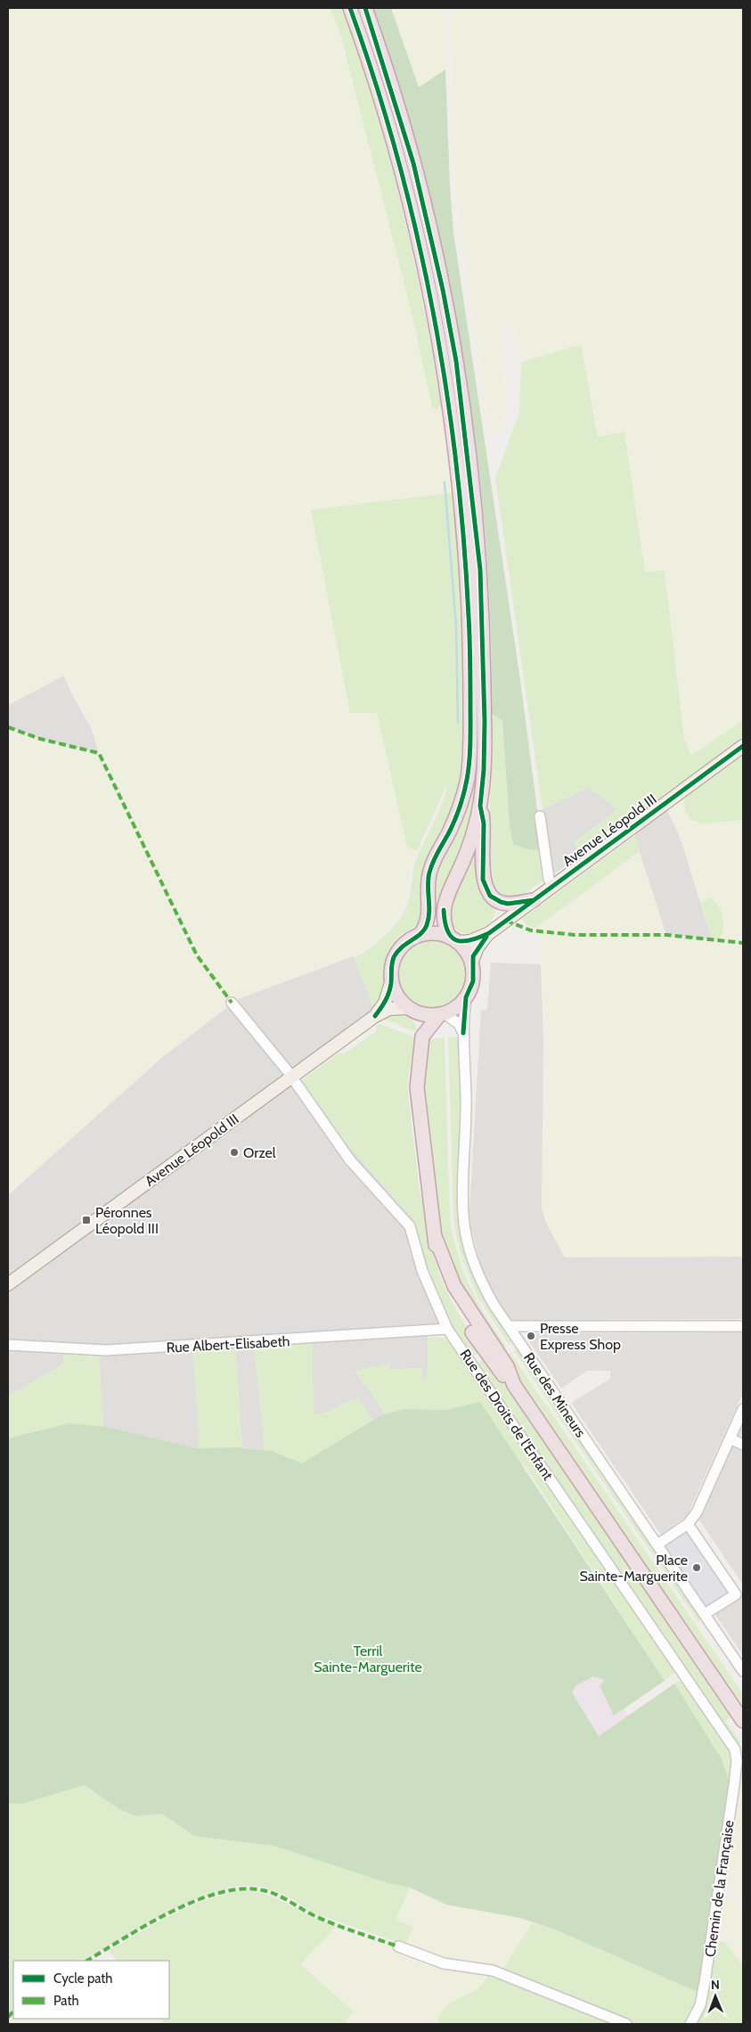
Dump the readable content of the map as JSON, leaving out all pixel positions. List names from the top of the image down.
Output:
{
  "streets": {
    "main road": ["Avenue Léopold III"],
    "street": [
      "Rue Albert-Elisabeth",
      "Rue des Mineurs",
      "Rue des Droits de l'Enfant",
      "Chemin de la Française"
    ]
  },
  "crossings": [
    ["Avenue Léopold III", "Rue des Mineurs"],
    ["Avenue Léopold III", "Rue des Droits de l'Enfant"],
    ["Rue Albert-Elisabeth", "Rue des Droits de l'Enfant"],
    ["Rue des Droits de l'Enfant", "Chemin de la Française"]
  ],
  "parks": ["Terril Sainte-Marguerite"],
  "places": {
    "other": ["Orzel", "Presse Express Shop", "Place Sainte-Marguerite"],
    "transit": ["Péronnes Léopold III"]
  },
  "legend": ["Cycle path", "Path"],
  "north": "top"
}
